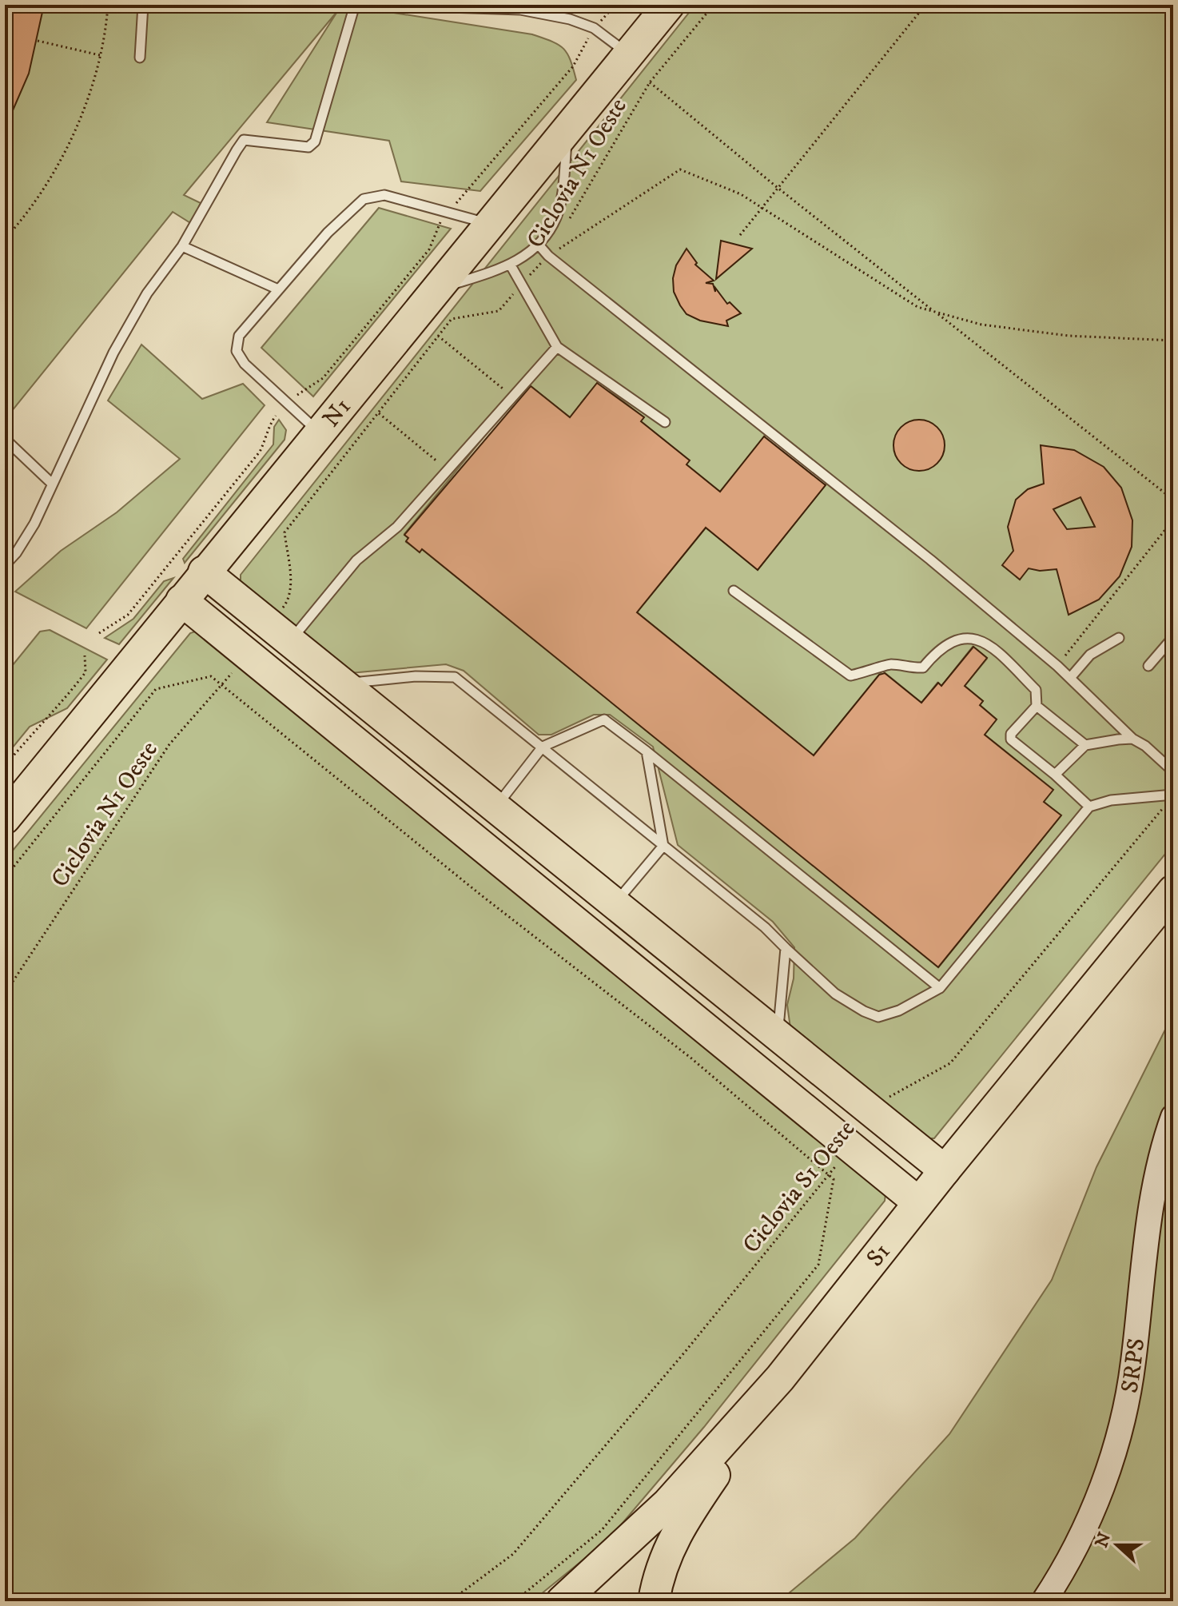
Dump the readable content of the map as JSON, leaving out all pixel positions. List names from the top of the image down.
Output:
{
  "streets": {
    "highway": ["N1", "S1"],
    "main road": ["SRPS"],
    "path": ["Ciclovia N1 Oeste", "Ciclovia S1 Oeste"]
  },
  "north": "left"
}
